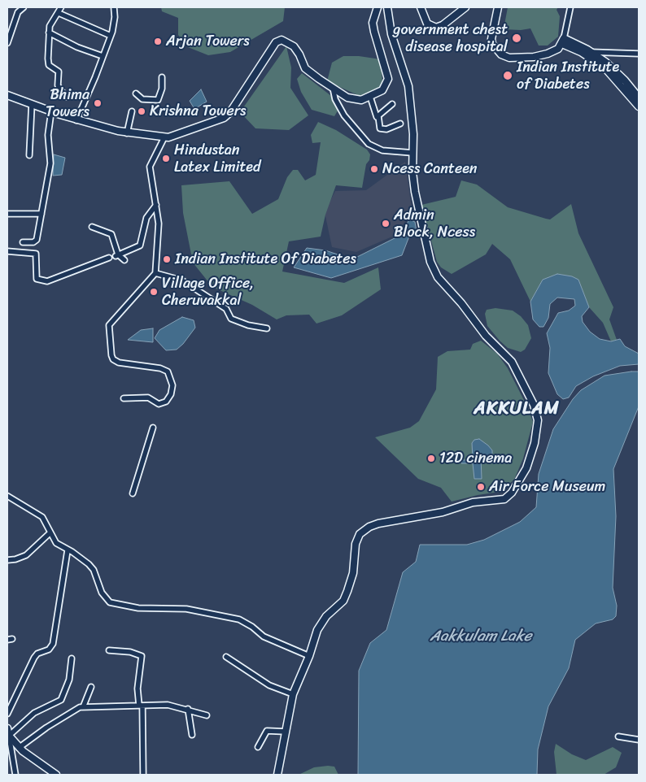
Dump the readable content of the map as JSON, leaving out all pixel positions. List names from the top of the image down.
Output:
{
  "districts": ["AKKULAM"],
  "water": ["Aakkulam Lake"],
  "places": [
    "government chest disease hospital",
    "Arjan Towers",
    "Indian Institute of Diabetes",
    "Bhima Towers",
    "Krishna Towers",
    "Hindustan Latex Limited",
    "Ncess Canteen",
    "Admin Block, Ncess",
    "Indian Institute Of Diabetes",
    "Village Office, Cheruvakkal",
    "12D cinema",
    "Air Force Museum"
  ]
}
